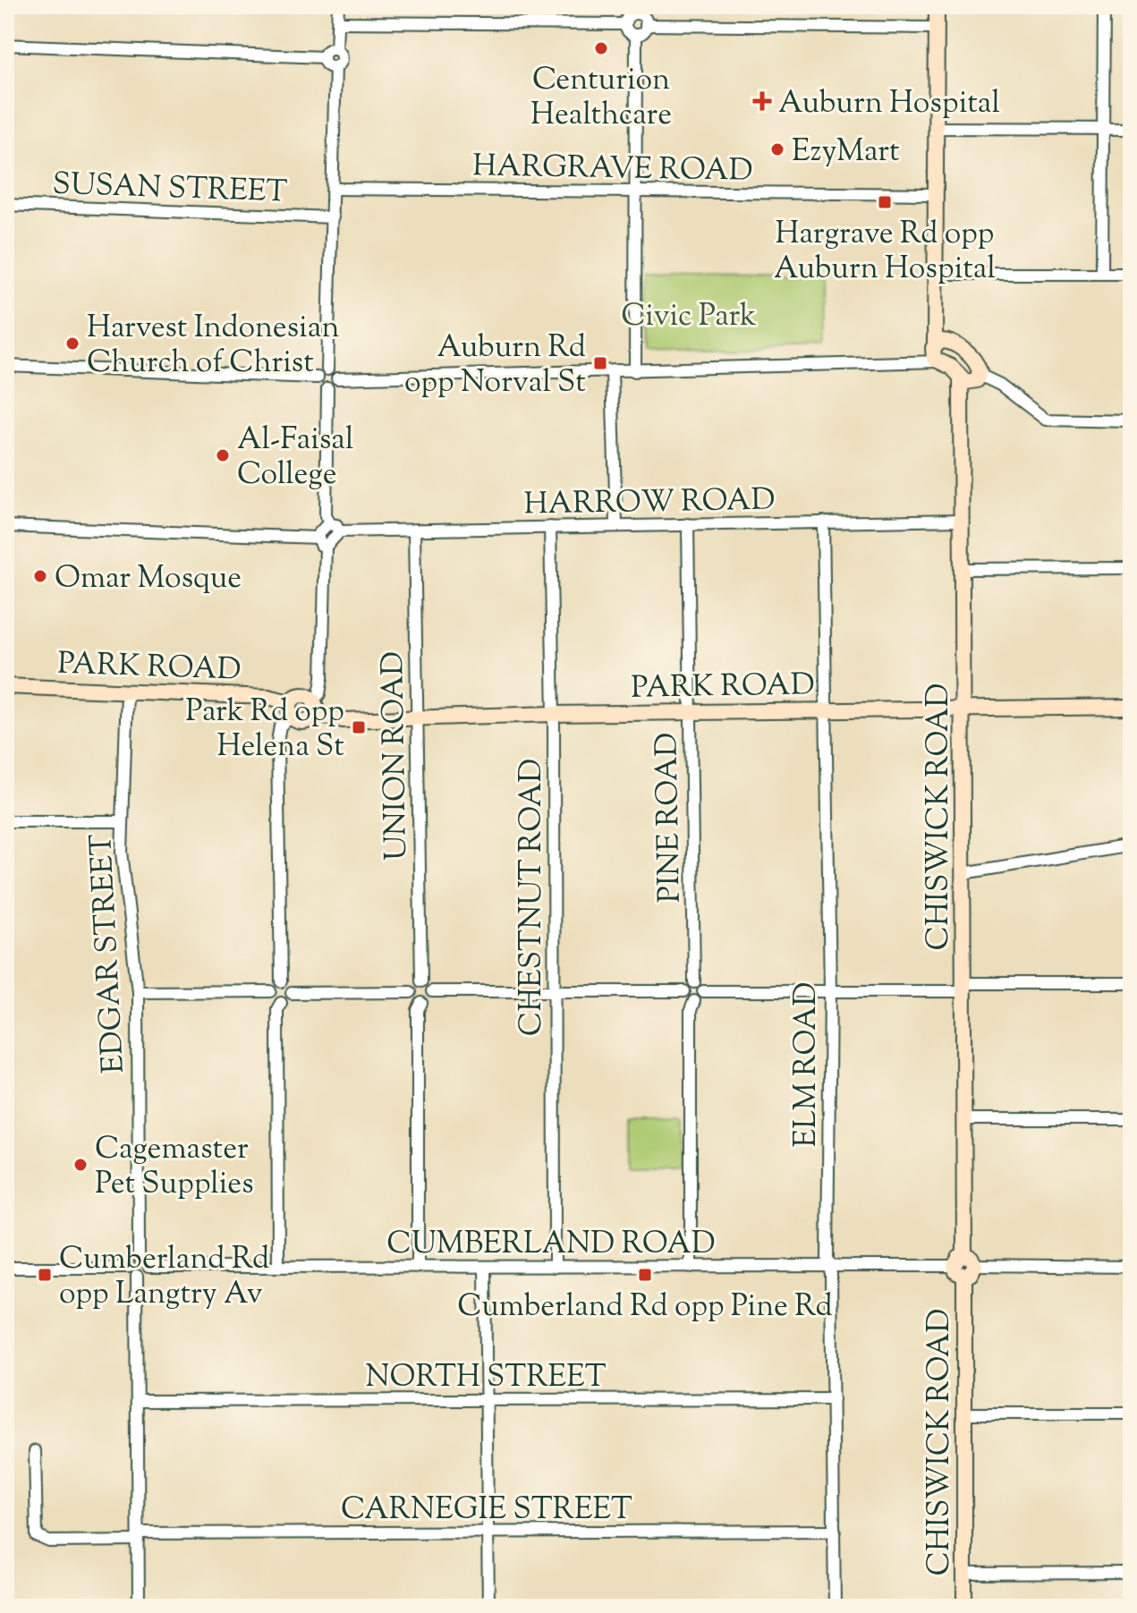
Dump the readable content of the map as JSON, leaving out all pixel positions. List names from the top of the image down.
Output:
{
  "streets": {
    "street": [
      "HARGRAVE ROAD",
      "SUSAN STREET",
      "HARROW ROAD",
      "PARK ROAD",
      "UNION ROAD",
      "CHISWICK ROAD",
      "PINE ROAD",
      "CHESTNUT ROAD",
      "EDGAR STREET",
      "ELM ROAD",
      "CUMBERLAND ROAD",
      "NORTH STREET",
      "CARNEGIE STREET"
    ]
  },
  "crossings": [
    ["HARROW ROAD", "UNION ROAD"],
    ["HARROW ROAD", "CHISWICK ROAD"],
    ["HARROW ROAD", "PINE ROAD"],
    ["HARROW ROAD", "CHESTNUT ROAD"],
    ["HARROW ROAD", "ELM ROAD"],
    ["PARK ROAD", "UNION ROAD"],
    ["PARK ROAD", "CHISWICK ROAD"],
    ["PARK ROAD", "PINE ROAD"],
    ["PARK ROAD", "CHESTNUT ROAD"],
    ["PARK ROAD", "EDGAR STREET"],
    ["PARK ROAD", "ELM ROAD"],
    ["CHISWICK ROAD", "CUMBERLAND ROAD"],
    ["CHESTNUT ROAD", "CUMBERLAND ROAD"],
    ["EDGAR STREET", "CUMBERLAND ROAD"],
    ["ELM ROAD", "CUMBERLAND ROAD"],
    ["ELM ROAD", "NORTH STREET"],
    ["ELM ROAD", "CARNEGIE STREET"]
  ],
  "parks": ["Civic Park"],
  "places": {
    "other": [
      "Centurion Healthcare",
      "EzyMart",
      "Harvest Indonesian Church of Christ",
      "Al-Faisal College",
      "Omar Mosque",
      "Cagemaster Pet Supplies"
    ],
    "health": ["Auburn Hospital"],
    "transit": [
      "Hargrave Rd opp Auburn Hospital",
      "Auburn Rd opp Norval St",
      "Park Rd opp Helena St",
      "Cumberland Rd opp Langtry Av",
      "Cumberland Rd opp Pine Rd"
    ]
  }
}
